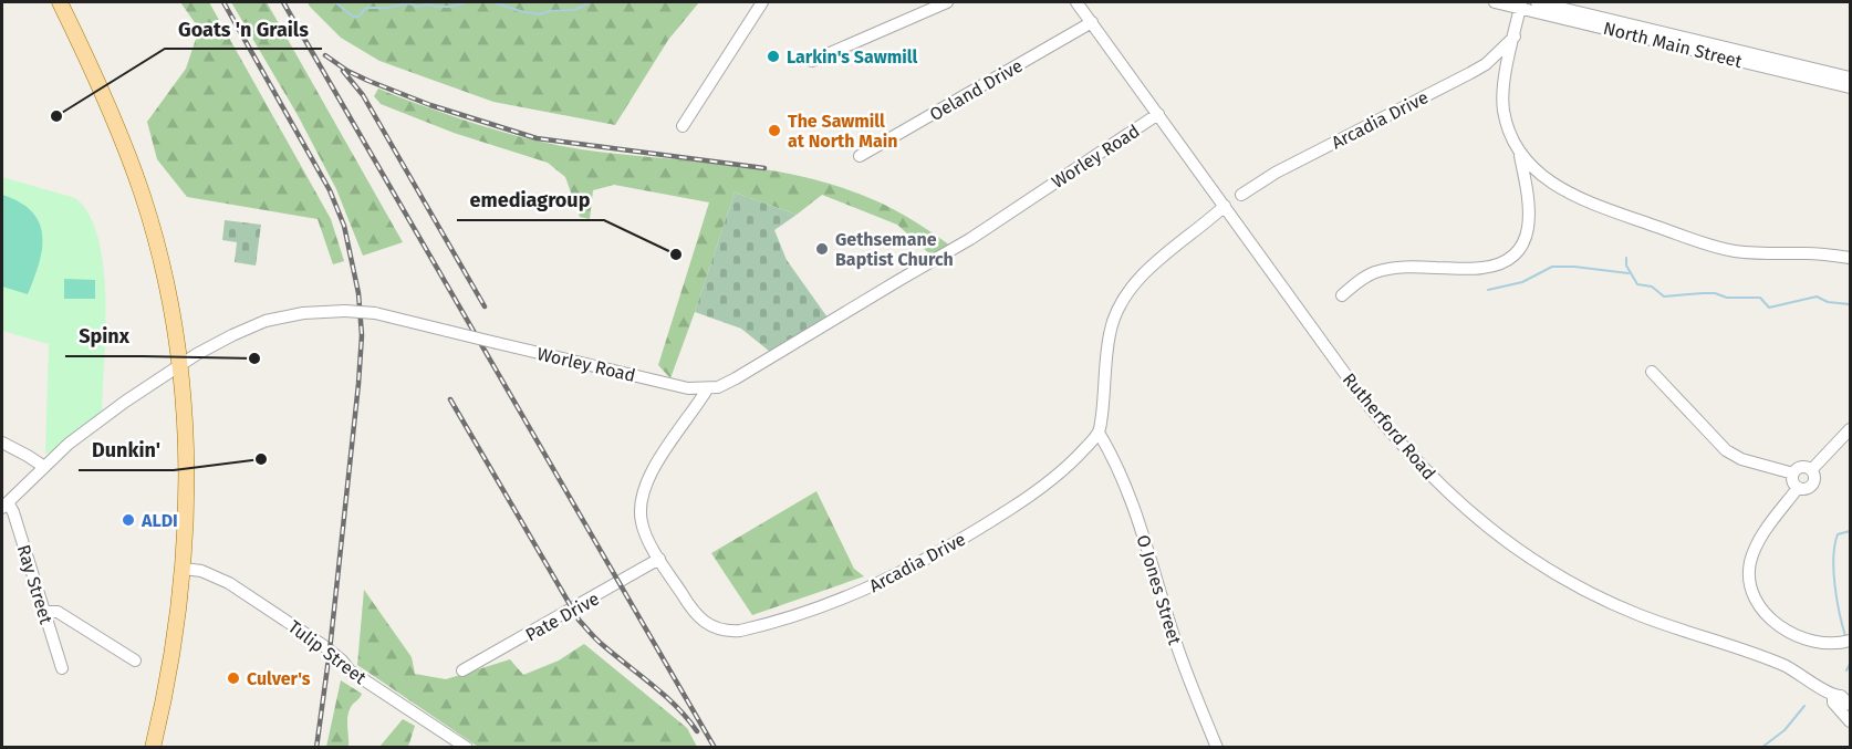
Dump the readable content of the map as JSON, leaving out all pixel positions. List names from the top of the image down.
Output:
{
  "streets": {
    "street": [
      "North Main Street",
      "Oeland Drive",
      "Arcadia Drive",
      "Worley Road",
      "Rutherford Road",
      "Ray Street",
      "O Jones Street",
      "Pate Drive",
      "Tulip Street"
    ]
  },
  "crossings": [
    ["Oeland Drive", "Rutherford Road"],
    ["Arcadia Drive", "Worley Road"],
    ["Arcadia Drive", "O Jones Street"],
    ["Arcadia Drive", "Pate Drive"],
    ["Worley Road", "Rutherford Road"],
    ["Worley Road", "Ray Street"]
  ],
  "places": [
    "Larkin's Sawmill",
    "Goats 'n Grails",
    "The Sawmill at North Main",
    "Gethsemane Baptist Church",
    "emediagroup",
    "Spinx",
    "Dunkin'",
    "ALDI",
    "Culver's"
  ]
}
